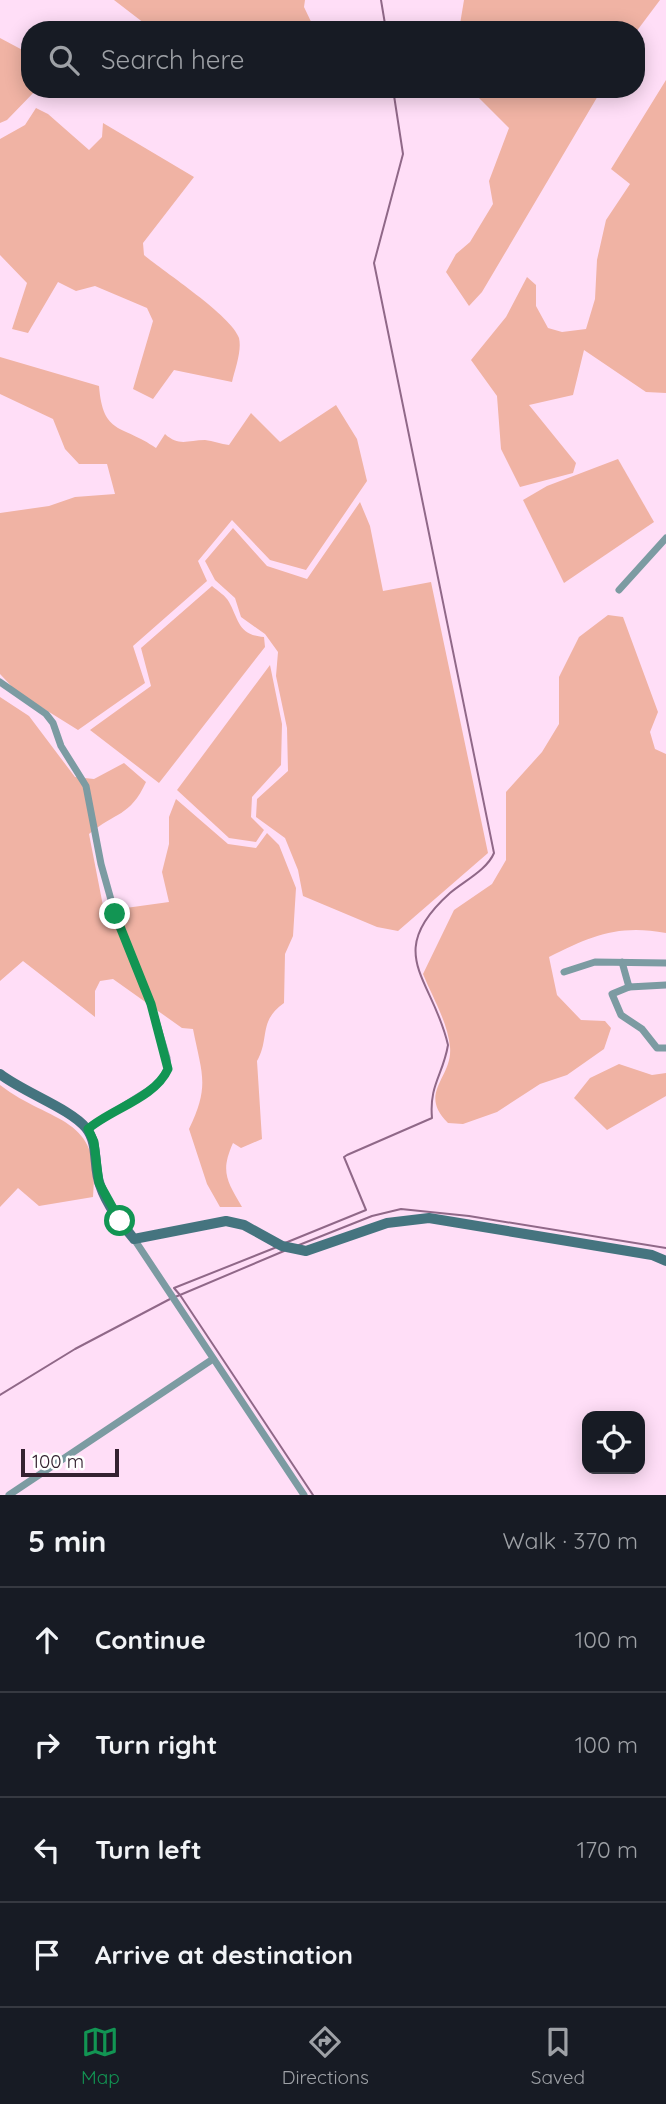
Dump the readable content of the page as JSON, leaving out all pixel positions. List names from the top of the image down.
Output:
{
  "scale_bar": "100 m",
  "page": {
    "search": "Search here",
    "scale": "100 m",
    "heading": ["5 min", "Walk · 370 m"],
    "list": [
      ["Continue", "100 m"],
      ["Turn right", "100 m"],
      ["Turn left", "170 m"],
      "Arrive at destination"
    ],
    "nav": ["Map", "Directions", "Saved"]
  }
}
